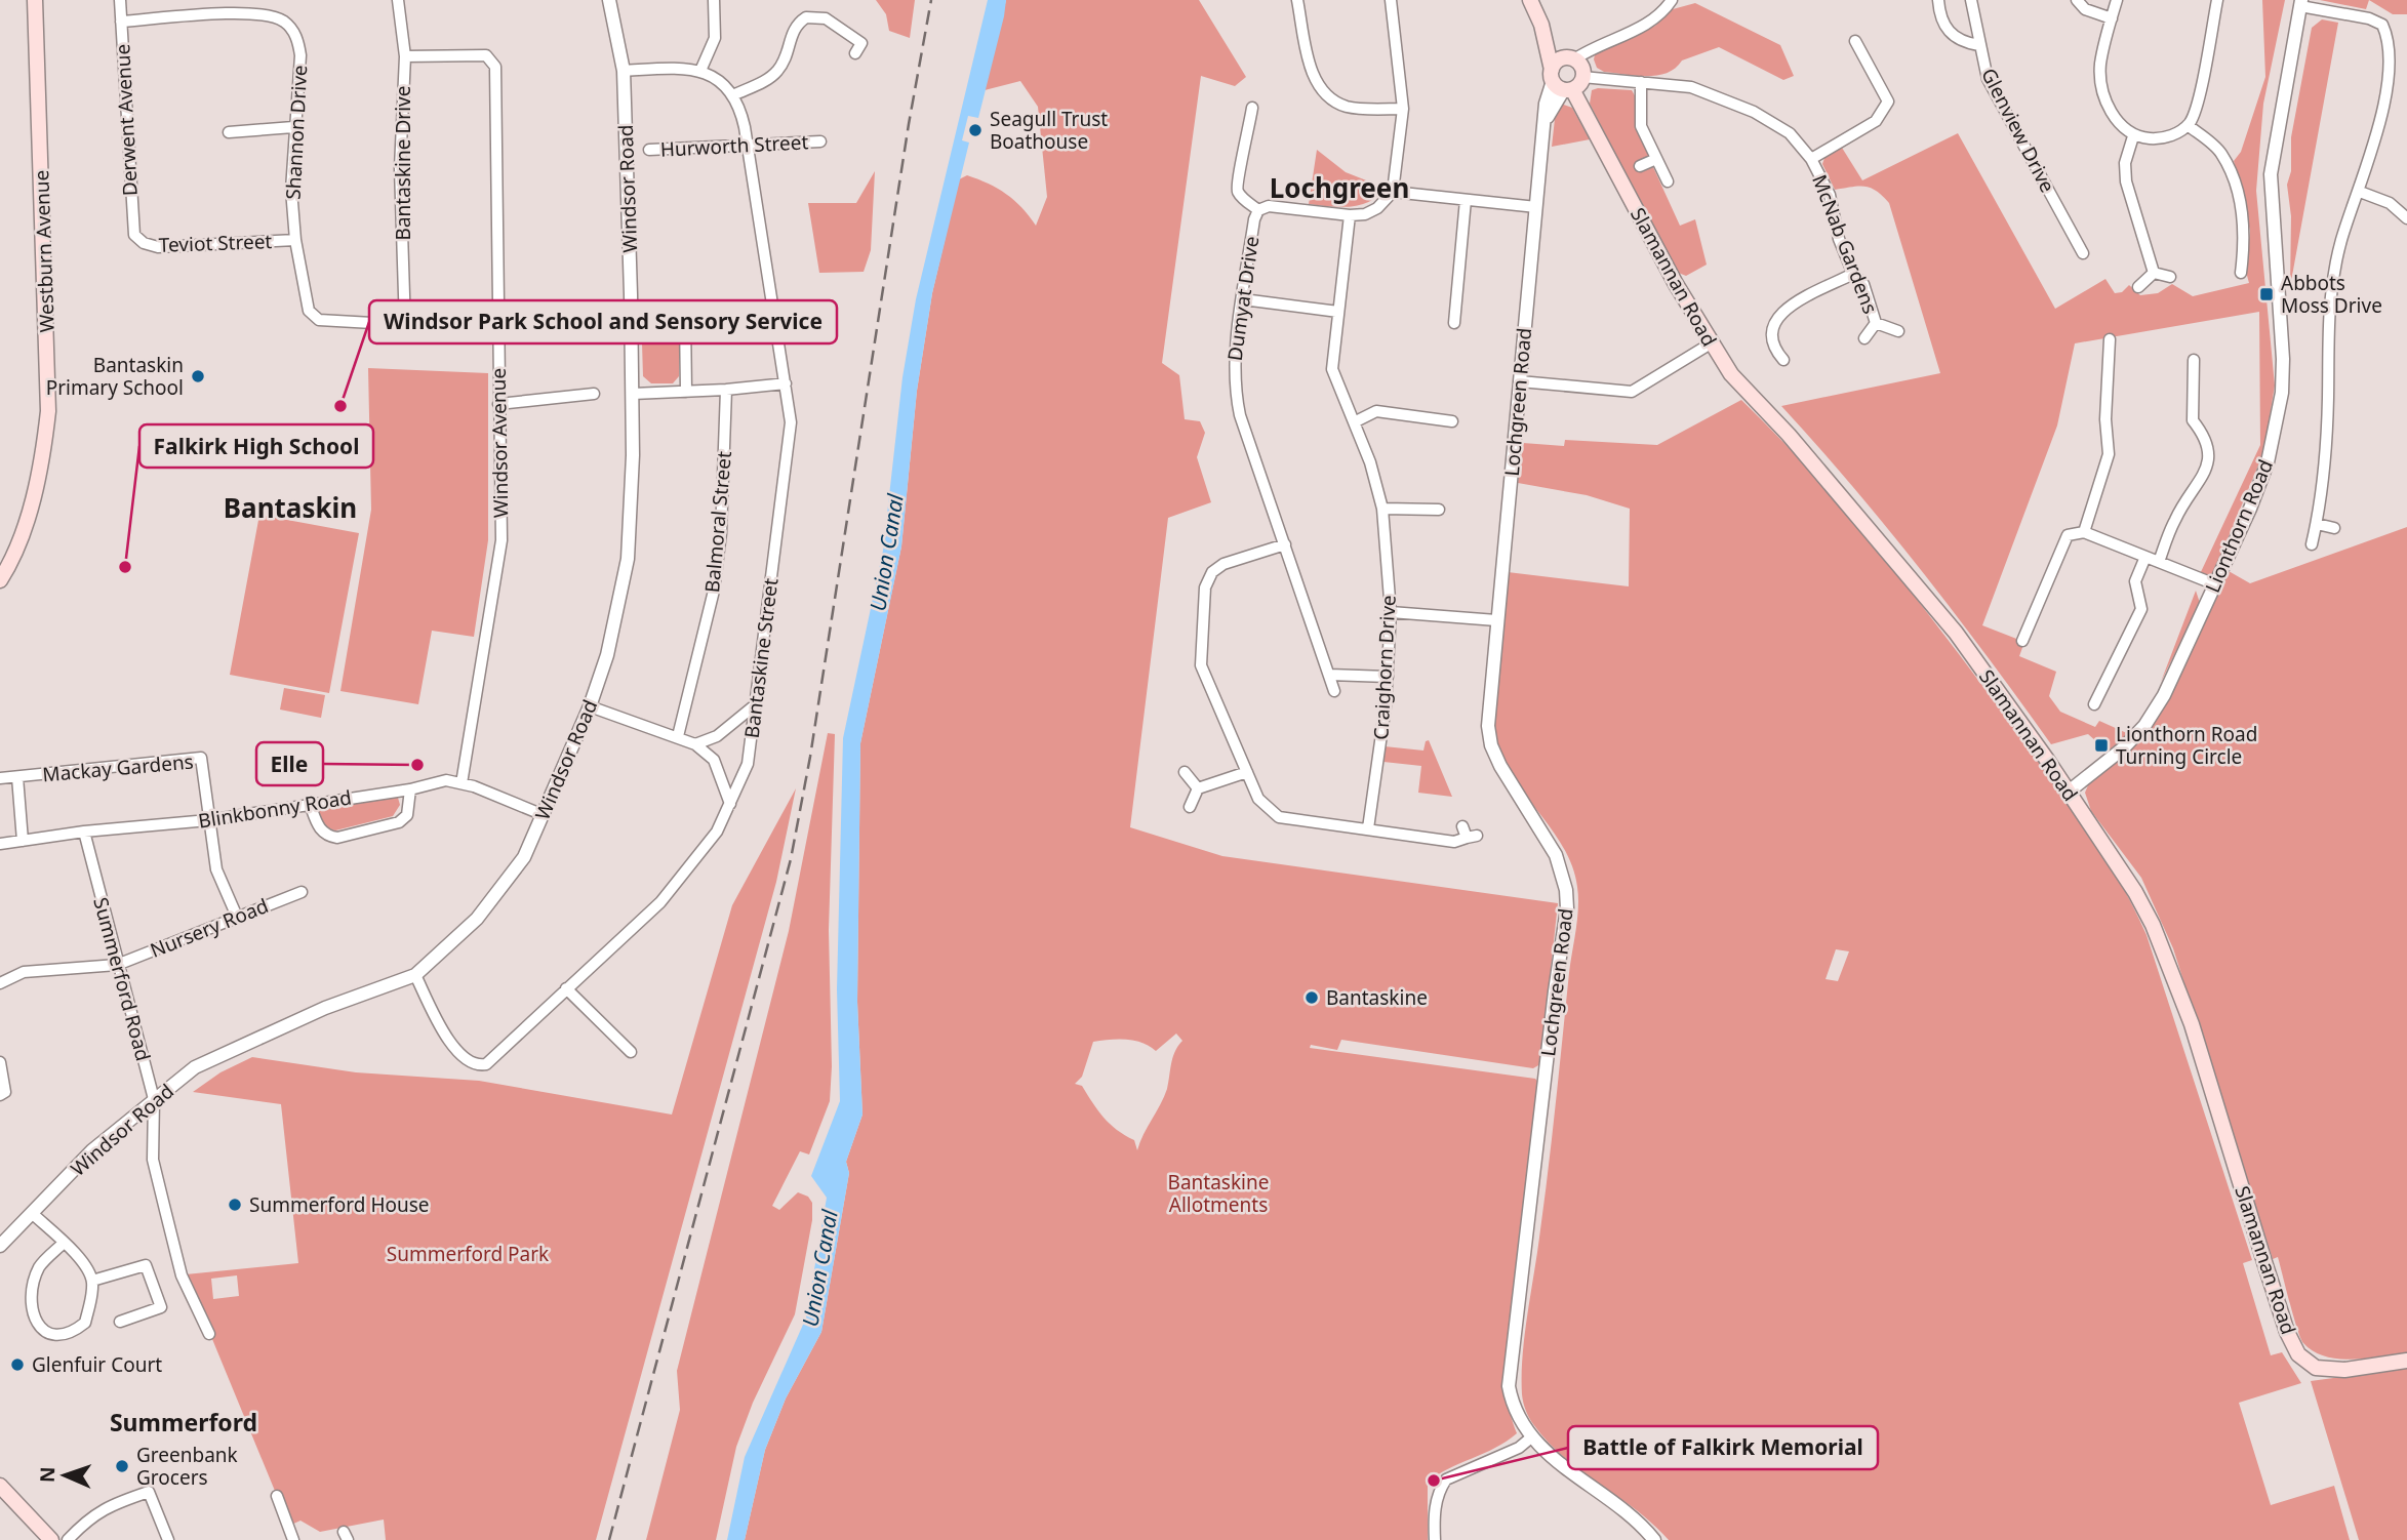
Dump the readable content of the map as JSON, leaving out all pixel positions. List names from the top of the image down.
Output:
{
  "streets": {
    "main road": ["Westburn Avenue", "Slamannan Road"],
    "street": [
      "Derwent Avenue",
      "Glenview Drive",
      "Shannon Drive",
      "Hurworth Street",
      "Bantaskine Drive",
      "Windsor Road",
      "Teviot Street",
      "McNab Gardens",
      "Dumyat Drive",
      "Lochgreen Road",
      "Windsor Avenue",
      "Balmoral Street",
      "Lionthorn Road",
      "Bantaskine Street",
      "Craighorn Drive",
      "Mackay Gardens",
      "Blinkbonny Road",
      "Nursery Road",
      "Summerford Road"
    ]
  },
  "crossings": [
    ["Derwent Avenue", "Shannon Drive"],
    ["Derwent Avenue", "Teviot Street"],
    ["Shannon Drive", "Bantaskine Drive"],
    ["Shannon Drive", "Teviot Street"],
    ["Hurworth Street", "Bantaskine Street"],
    ["Bantaskine Drive", "Windsor Avenue"],
    ["Windsor Road", "Bantaskine Street"],
    ["Windsor Road", "Blinkbonny Road"],
    ["Windsor Road", "Summerford Road"],
    ["McNab Gardens", "Slamannan Road"],
    ["Slamannan Road", "Lochgreen Road"],
    ["Slamannan Road", "Lionthorn Road"],
    ["Dumyat Drive", "Craighorn Drive"],
    ["Windsor Avenue", "Blinkbonny Road"],
    ["Mackay Gardens", "Blinkbonny Road"],
    ["Blinkbonny Road", "Summerford Road"],
    ["Nursery Road", "Summerford Road"]
  ],
  "districts": ["Lochgreen", "Bantaskin", "Summerford"],
  "water": ["Union Canal"],
  "parks": ["Bantaskine Allotments", "Summerford Park"],
  "places": {
    "other": [
      "Seagull Trust Boathouse",
      "Bantaskin Primary School",
      "Windsor Park School and Sensory Service",
      "Falkirk High School",
      "Elle",
      "Bantaskine",
      "Summerford House",
      "Glenfuir Court",
      "Greenbank Grocers",
      "Battle of Falkirk Memorial"
    ],
    "transit": ["Abbots Moss Drive", "Lionthorn Road Turning Circle"]
  },
  "north": "left"
}
